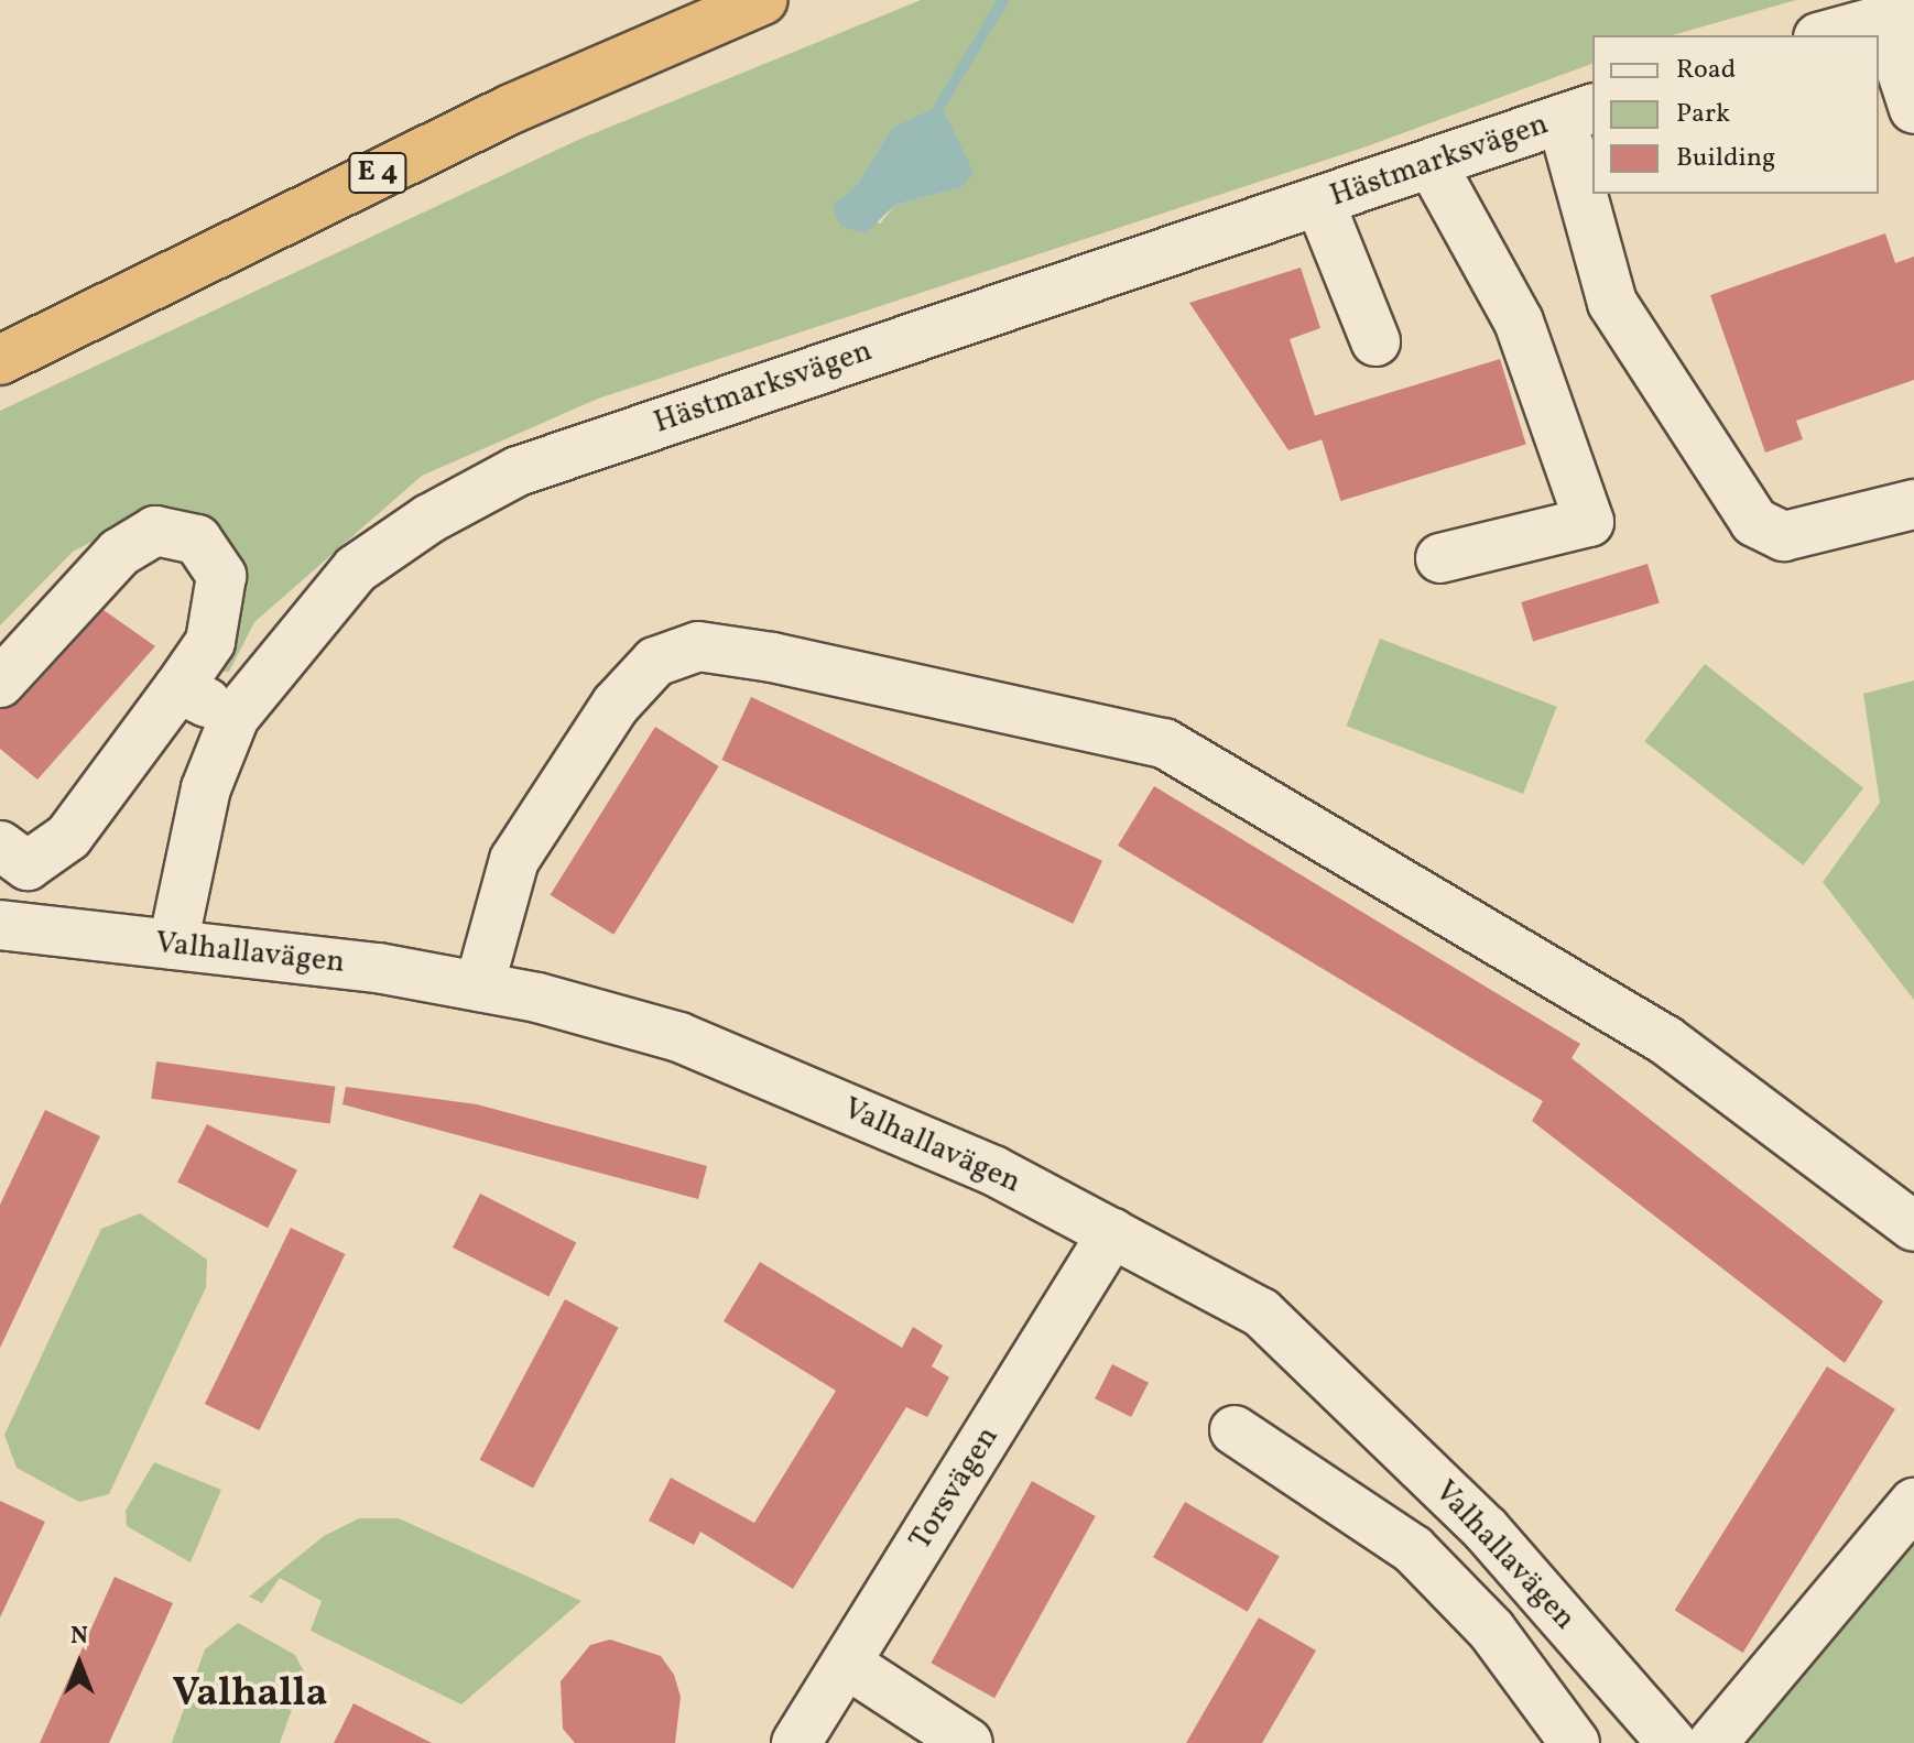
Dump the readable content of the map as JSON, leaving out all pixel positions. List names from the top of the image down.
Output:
{
  "streets": {
    "highway": ["E 4"],
    "street": ["Hästmarksvägen", "Valhallavägen", "Torsvägen"]
  },
  "crossings": [
    ["Hästmarksvägen", "Valhallavägen"],
    ["Valhallavägen", "Torsvägen"]
  ],
  "districts": ["Valhalla"],
  "legend": ["Road", "Park", "Building"],
  "north": "top"
}
